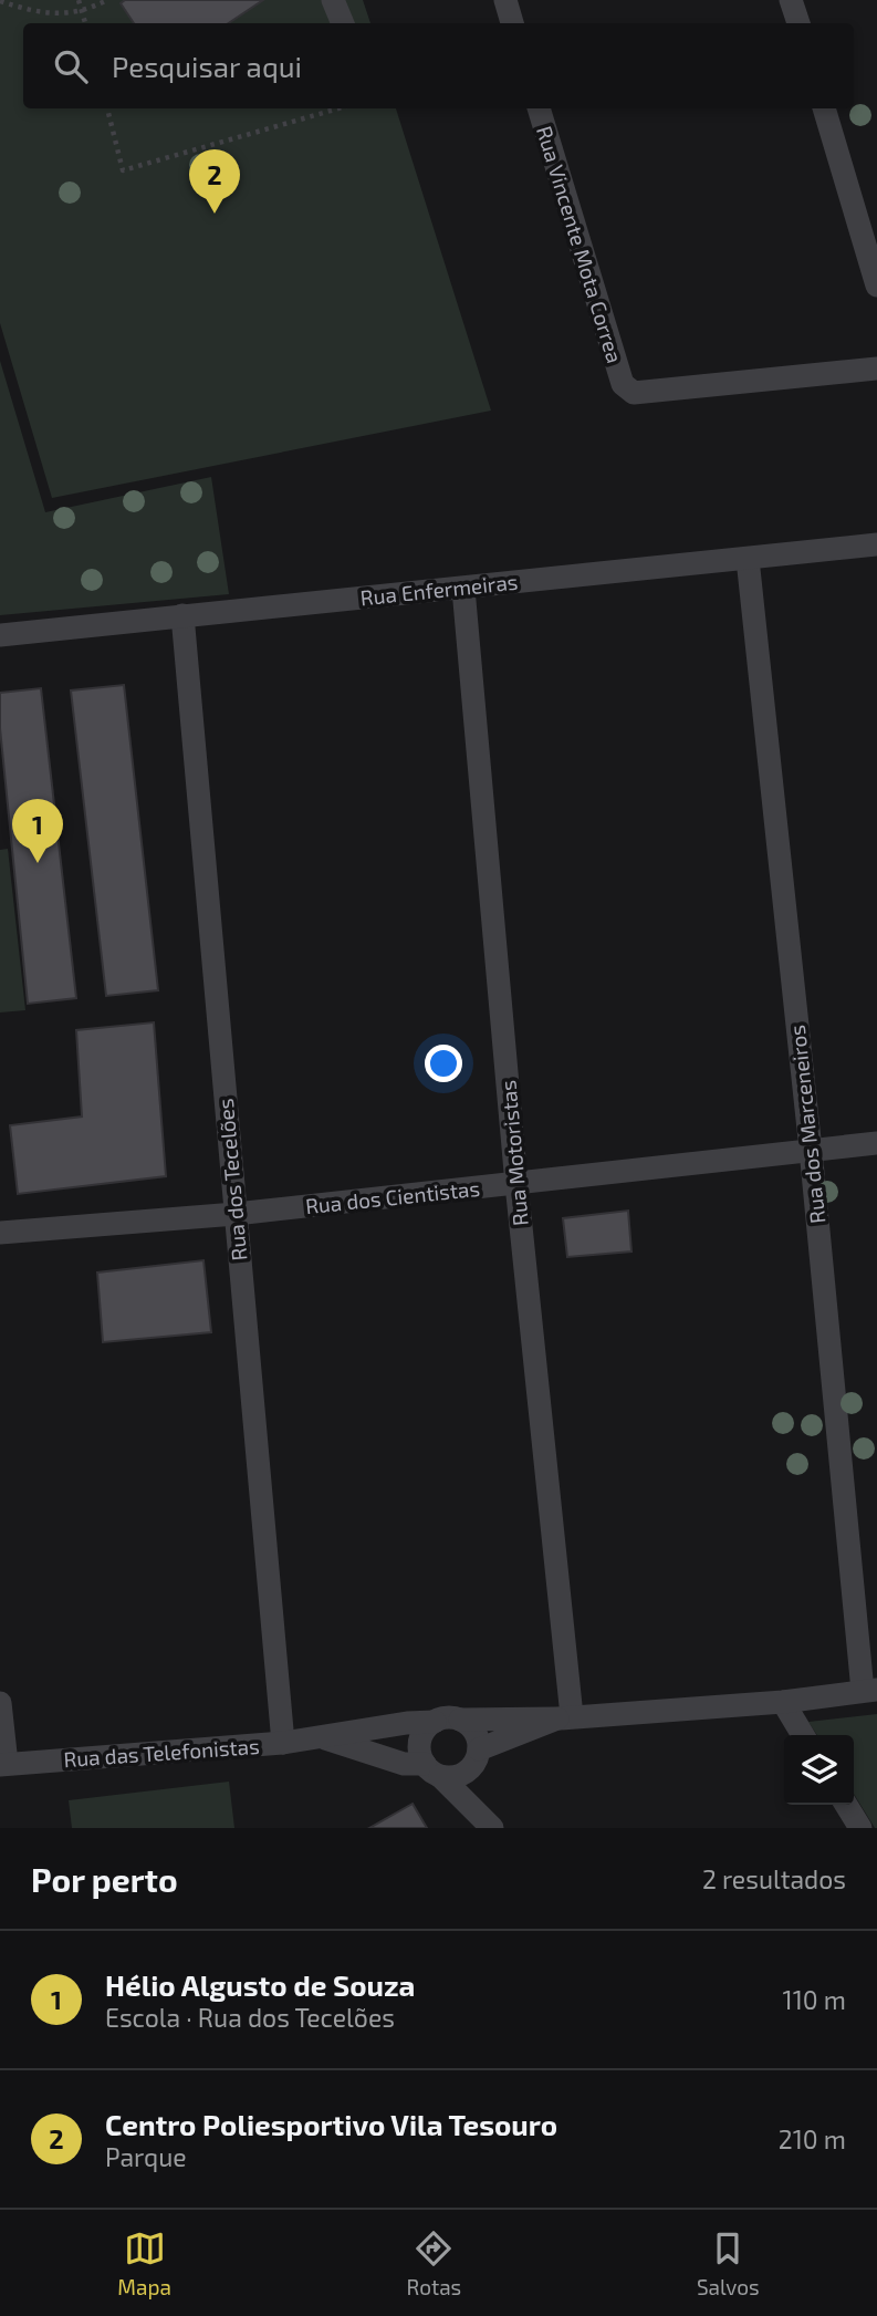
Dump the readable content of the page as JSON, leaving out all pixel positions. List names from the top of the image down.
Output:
{
  "streets": {
    "street": [
      "Rua Vincente Mota Correa",
      "Rua Enfermeiras",
      "Rua dos Marceneiros",
      "Rua Motoristas",
      "Rua dos Tecelões",
      "Rua dos Cientistas",
      "Rua das Telefonistas"
    ]
  },
  "crossings": [
    ["Rua Enfermeiras", "Rua dos Marceneiros"],
    ["Rua Enfermeiras", "Rua Motoristas"],
    ["Rua Enfermeiras", "Rua dos Tecelões"],
    ["Rua dos Marceneiros", "Rua dos Cientistas"],
    ["Rua Motoristas", "Rua dos Cientistas"],
    ["Rua dos Tecelões", "Rua dos Cientistas"],
    ["Rua dos Tecelões", "Rua das Telefonistas"]
  ],
  "page": {
    "search": "Pesquisar aqui",
    "pins": ["2", "1"],
    "heading": ["Por perto", "2 resultados"],
    "list": [
      {
        "mark": "1",
        "name": "Hélio Algusto de Souza",
        "note": "Escola · Rua dos Tecelões",
        "value": "110 m"
      },
      {
        "mark": "2",
        "name": "Centro Poliesportivo Vila Tesouro",
        "note": "Parque",
        "value": "210 m"
      }
    ],
    "nav": ["Mapa", "Rotas", "Salvos"]
  }
}
